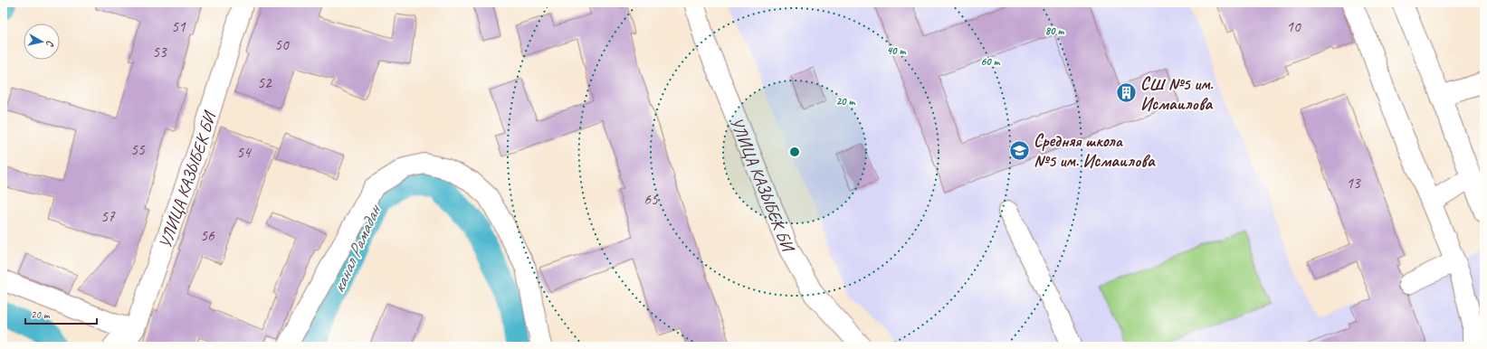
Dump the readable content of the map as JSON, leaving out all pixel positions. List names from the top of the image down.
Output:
{
  "streets": {
    "street": ["УЛИЦА КАЗЫБЕК БИ"]
  },
  "water": ["канал Рамадан"],
  "places": {
    "building": ["СШ №5 им. Исмаилова"],
    "school or university": ["Средняя школа №5 им. Исмаилова"]
  },
  "house_numbers": [
    "51",
    "10",
    "50",
    "53",
    "52",
    "55",
    "54",
    "13",
    "65",
    "57",
    "56"
  ],
  "scale_bar": "20 m",
  "north": "right",
  "rings": [
    "80 m",
    "40 m",
    "60 m",
    "20 m"
  ]
}
